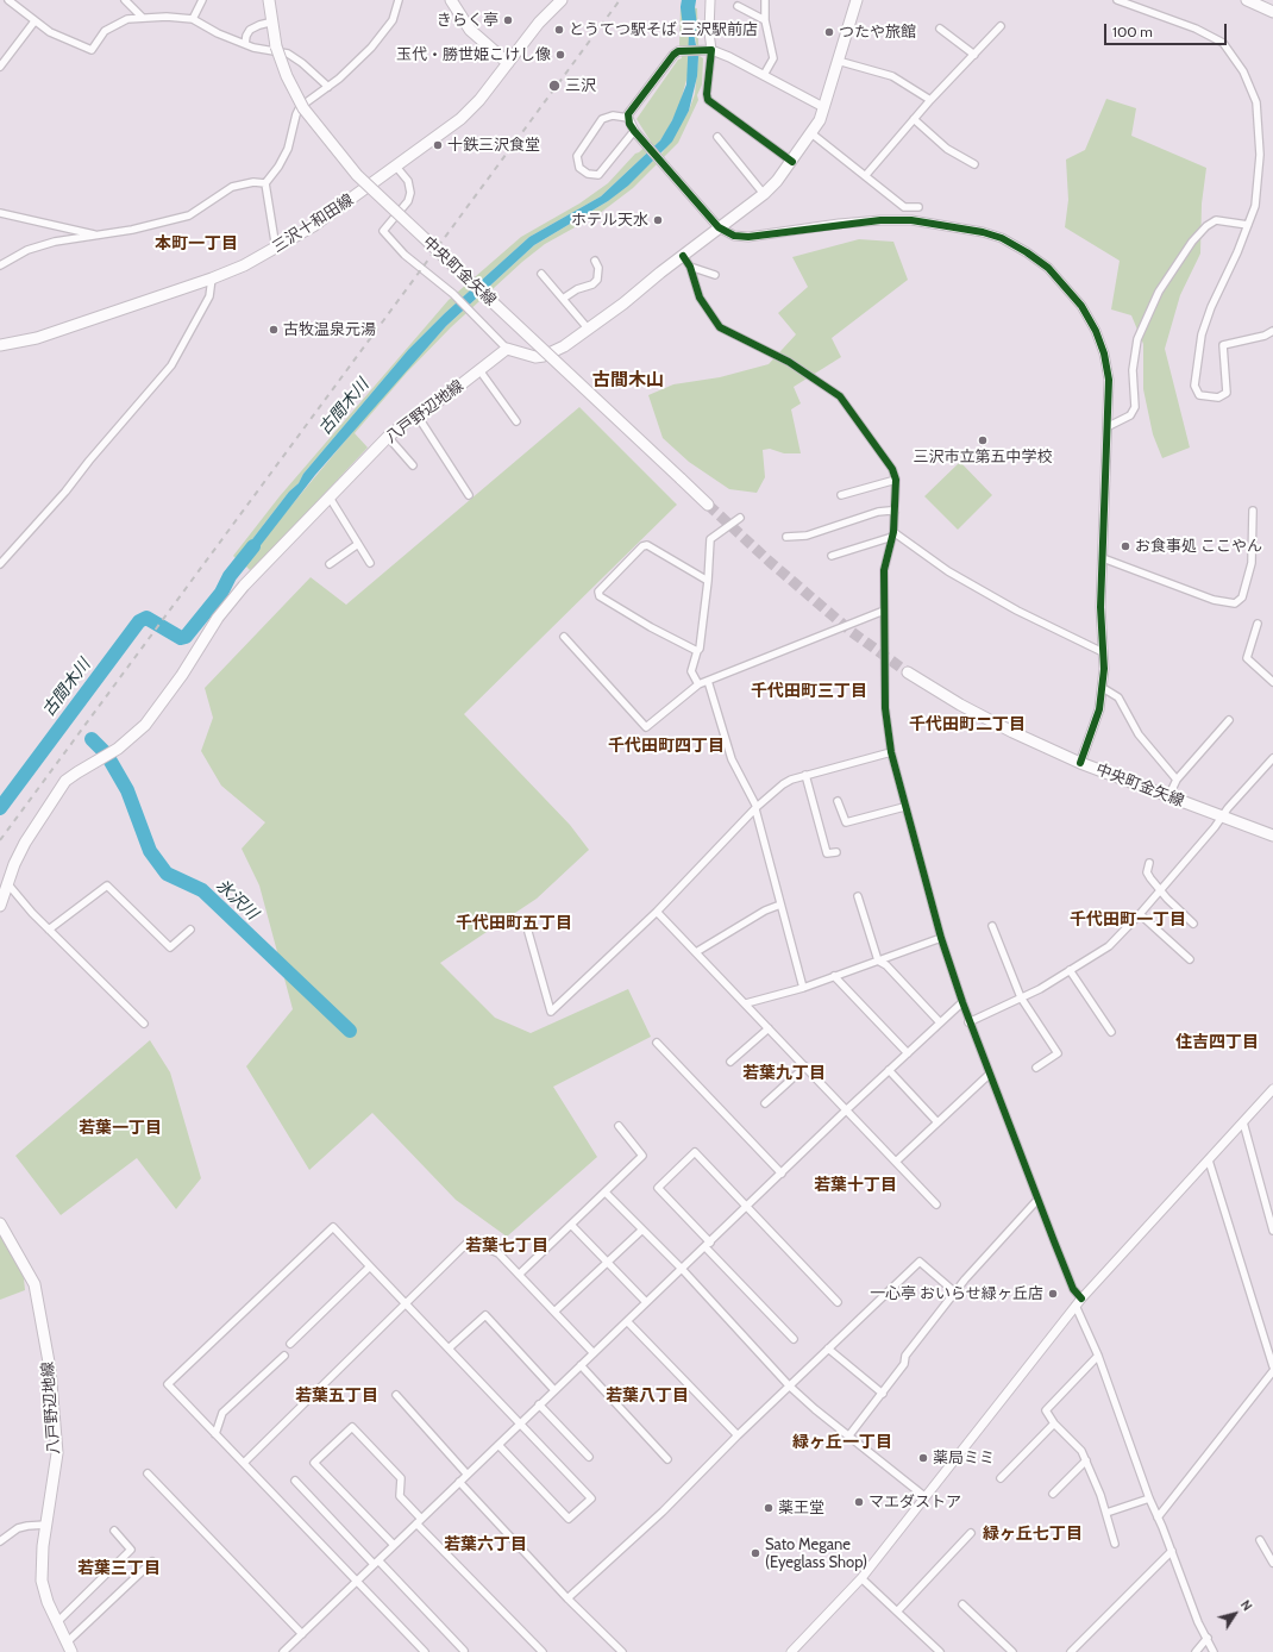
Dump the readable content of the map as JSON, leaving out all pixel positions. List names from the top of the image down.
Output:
{
  "streets": {
    "main road": ["三沢十和田線", "中央町金矢線", "八戸野辺地線"]
  },
  "districts": [
    "本町一丁目",
    "古間木山",
    "千代田町三丁目",
    "千代田町二丁目",
    "千代田町四丁目",
    "千代田町一丁目",
    "千代田町五丁目",
    "住吉四丁目",
    "若葉九丁目",
    "若葉一丁目",
    "若葉十丁目",
    "若葉七丁目",
    "若葉五丁目",
    "若葉八丁目",
    "緑ヶ丘一丁目",
    "緑ヶ丘七丁目",
    "若葉六丁目",
    "若葉三丁目"
  ],
  "water": ["古間木川", "氷沢川"],
  "places": [
    "きらく亭",
    "とうてつ駅そば 三沢駅前店",
    "つたや旅館",
    "玉代・勝世姫こけし像",
    "三沢",
    "十鉄三沢食堂",
    "ホテル天水",
    "古牧温泉元湯",
    "三沢市立第五中学校",
    "お食事処 ここやん",
    "一心亭 おいらせ緑ヶ丘店",
    "薬局ミミ",
    "マエダストア",
    "薬王堂",
    "Sato Megane (Eyeglass Shop)"
  ],
  "scale_bar": "100 m",
  "north": "top right"
}
